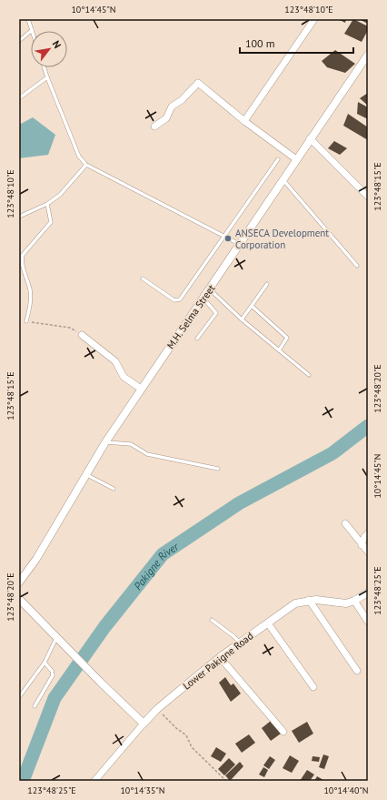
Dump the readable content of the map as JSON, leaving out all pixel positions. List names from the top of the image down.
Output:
{
  "streets": {
    "street": ["M.H. Selma Street", "Lower Pakigne Road"]
  },
  "water": ["Pakigne River"],
  "places": ["ANSECA Development Corporation"],
  "scale_bar": "100 m",
  "north": "top right",
  "coordinates": [
    "10°14'45\"N",
    "123°48'10\"E",
    "123°48'15\"E",
    "123°48'20\"E",
    "123°48'25\"E",
    "10°14'35\"N",
    "10°14'40\"N"
  ]
}
